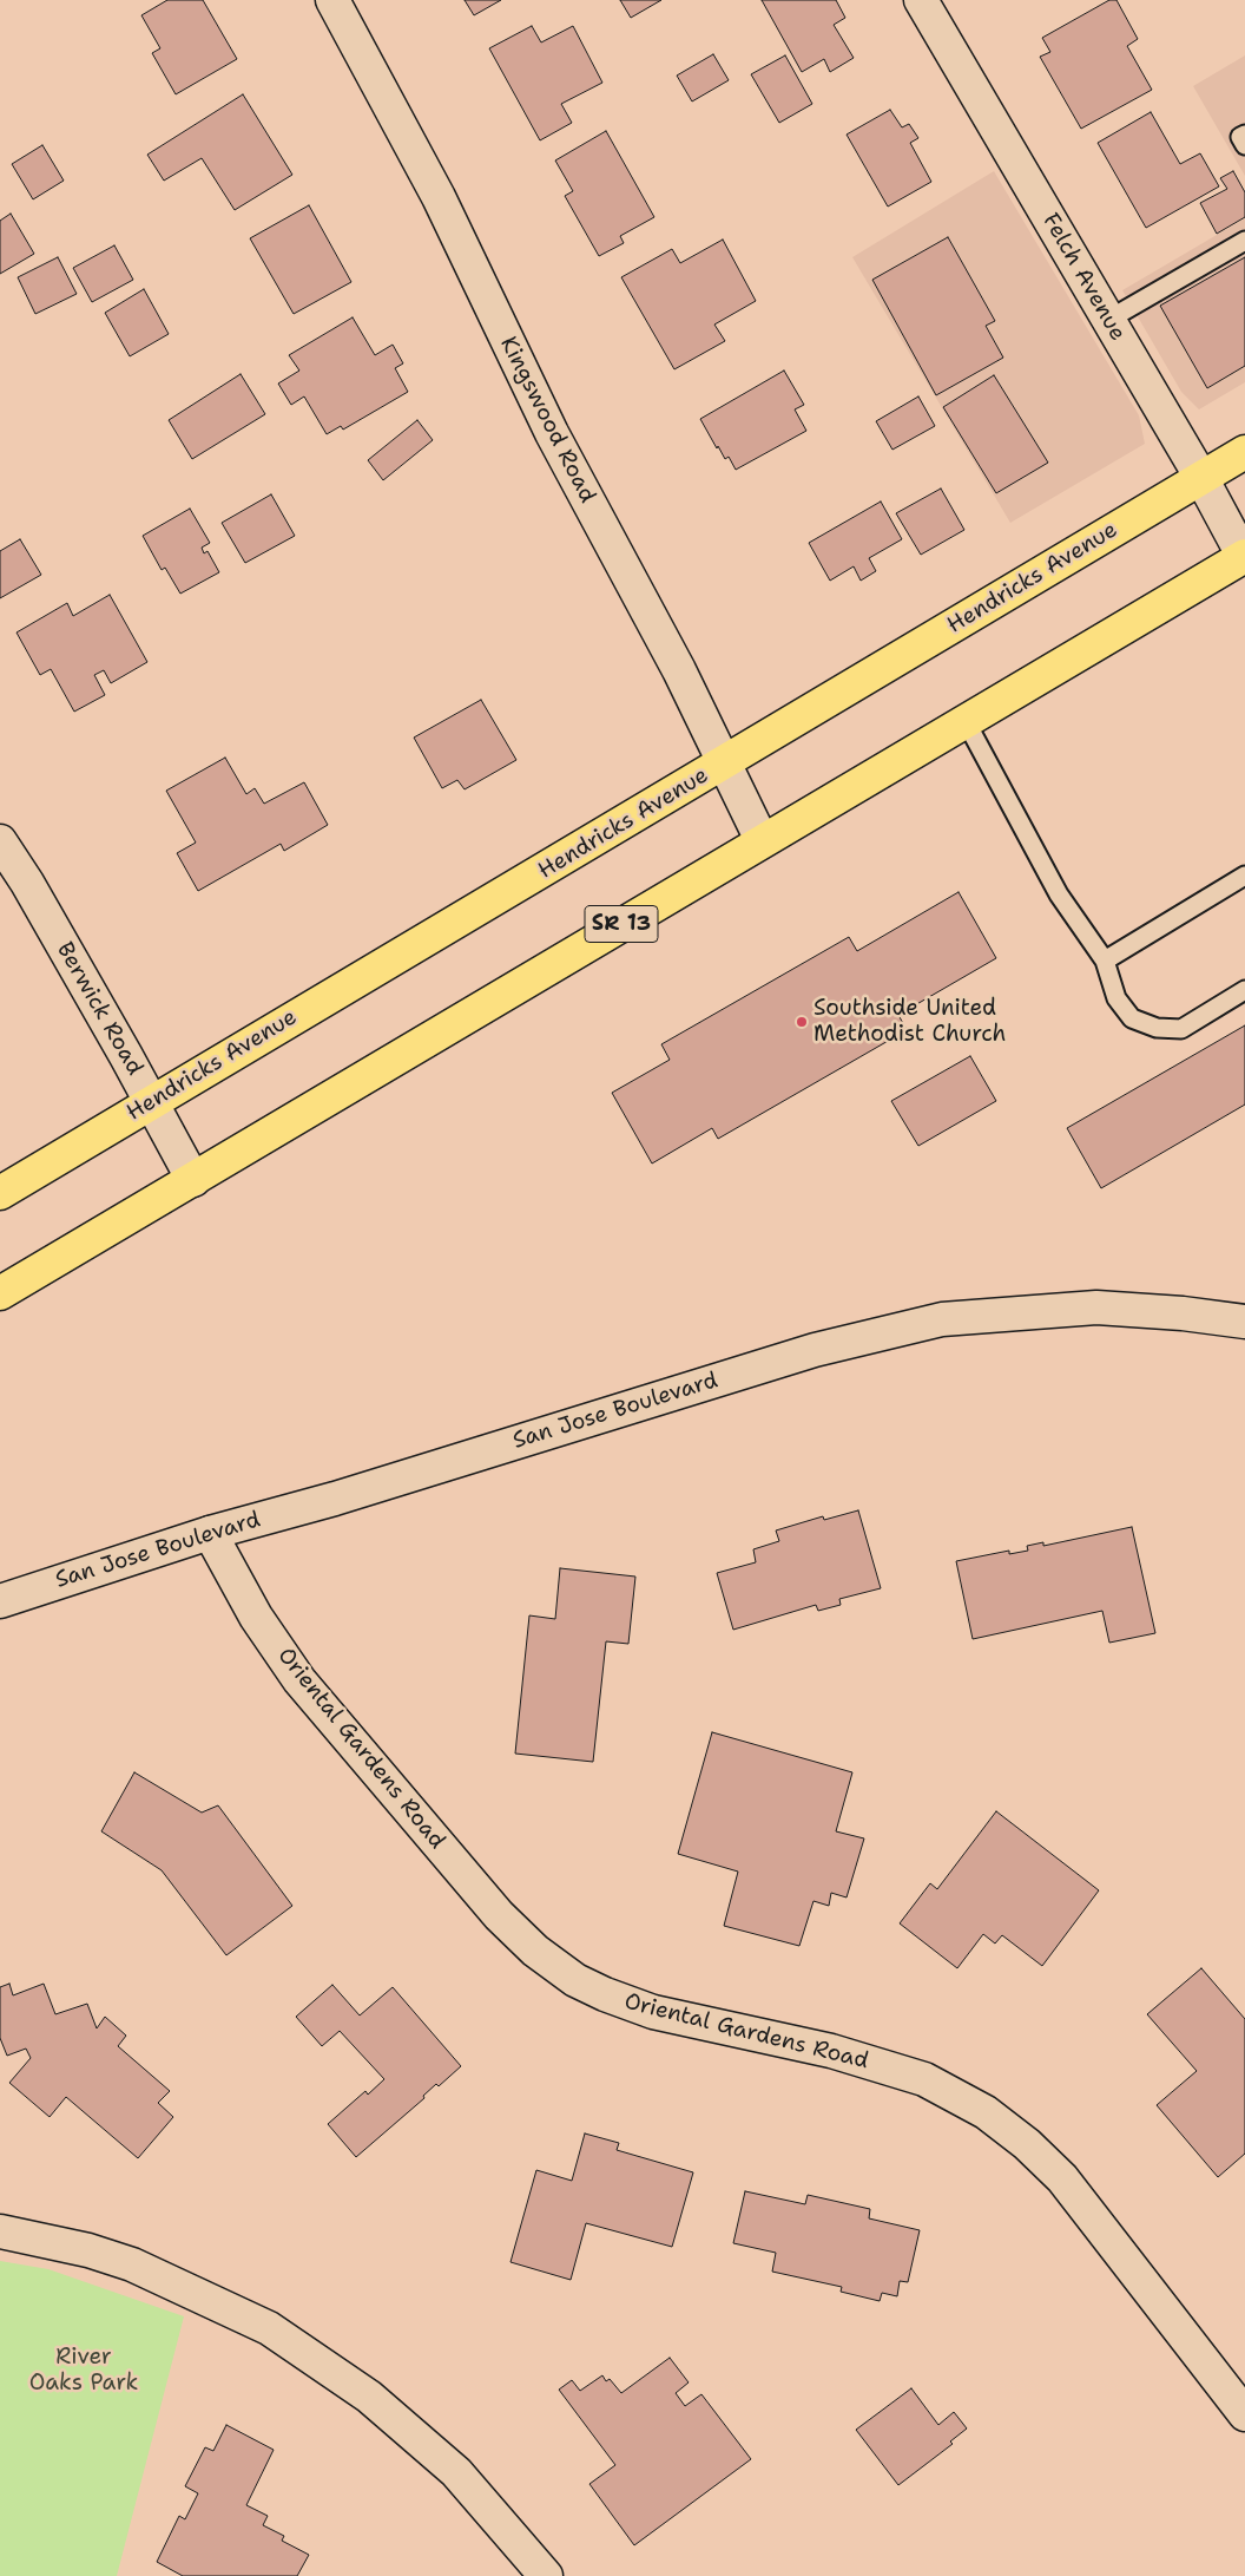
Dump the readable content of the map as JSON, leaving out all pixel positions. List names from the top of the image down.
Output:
{
  "streets": {
    "main road": ["Hendricks Avenue", "SR 13"],
    "street": [
      "Felch Avenue",
      "Kingswood Road",
      "Berwick Road",
      "San Jose Boulevard",
      "Oriental Gardens Road"
    ]
  },
  "crossings": [
    ["Felch Avenue", "Hendricks Avenue"],
    ["Felch Avenue", "SR 13"],
    ["Kingswood Road", "Hendricks Avenue"],
    ["Kingswood Road", "SR 13"],
    ["Hendricks Avenue", "Berwick Road"],
    ["SR 13", "Berwick Road"],
    ["San Jose Boulevard", "Oriental Gardens Road"]
  ],
  "parks": ["River Oaks Park"],
  "places": ["Southside United Methodist Church"]
}
